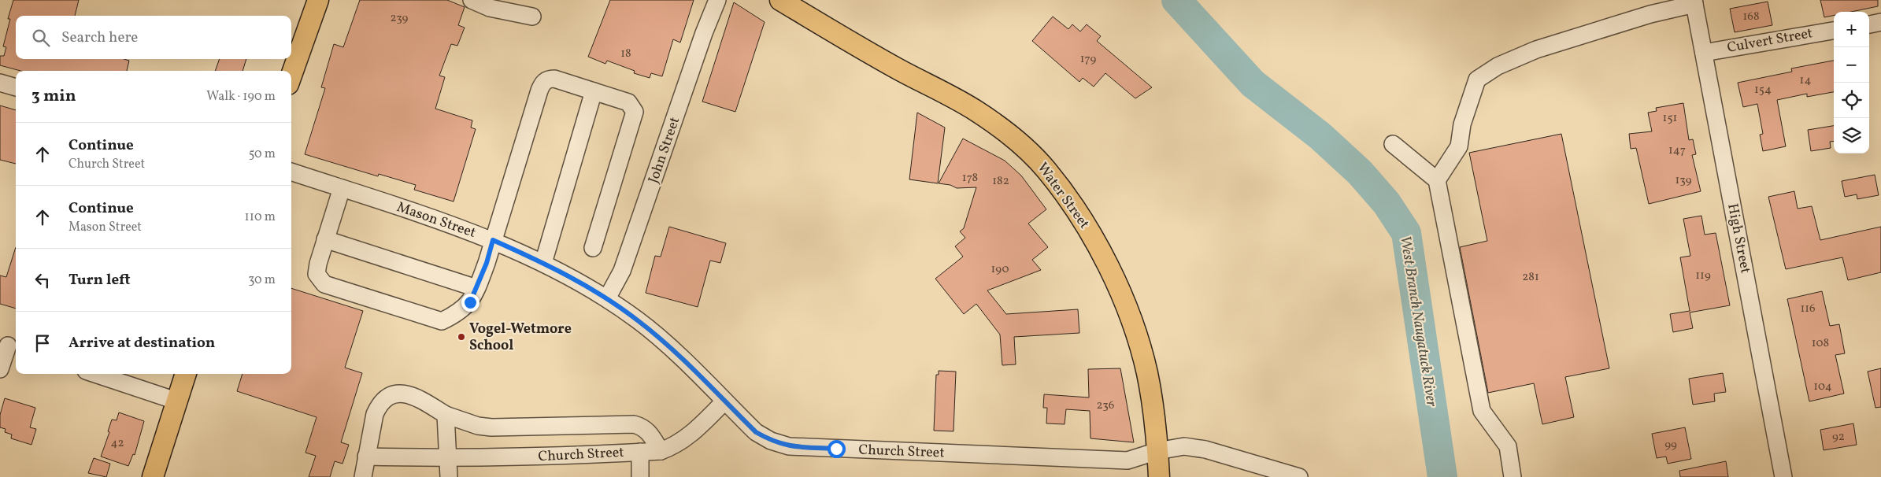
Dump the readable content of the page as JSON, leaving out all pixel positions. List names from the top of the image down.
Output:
{
  "streets": {
    "main road": ["Water Street"],
    "street": [
      "Culvert Street",
      "John Street",
      "Mason Street",
      "High Street",
      "Church Street"
    ]
  },
  "crossings": [
    ["Culvert Street", "High Street"],
    ["John Street", "Mason Street"],
    ["Water Street", "Church Street"],
    ["Mason Street", "Church Street"]
  ],
  "water": ["West Branch Naugatuck River"],
  "places": ["Vogel-Wetmore School"],
  "house_numbers": [
    "168",
    "239",
    "18",
    "179",
    "14",
    "154",
    "151",
    "147",
    "178",
    "139",
    "182",
    "190",
    "119",
    "281",
    "116",
    "108",
    "104",
    "236",
    "92",
    "42",
    "99"
  ],
  "page": {
    "map_buttons": ["+", "−"],
    "search": "Search here",
    "heading": ["3 min", "Walk · 190 m"],
    "list": [
      ["Continue", "Church Street", "50 m"],
      ["Continue", "Mason Street", "110 m"],
      ["Turn left", "30 m"],
      "Arrive at destination"
    ]
  }
}
